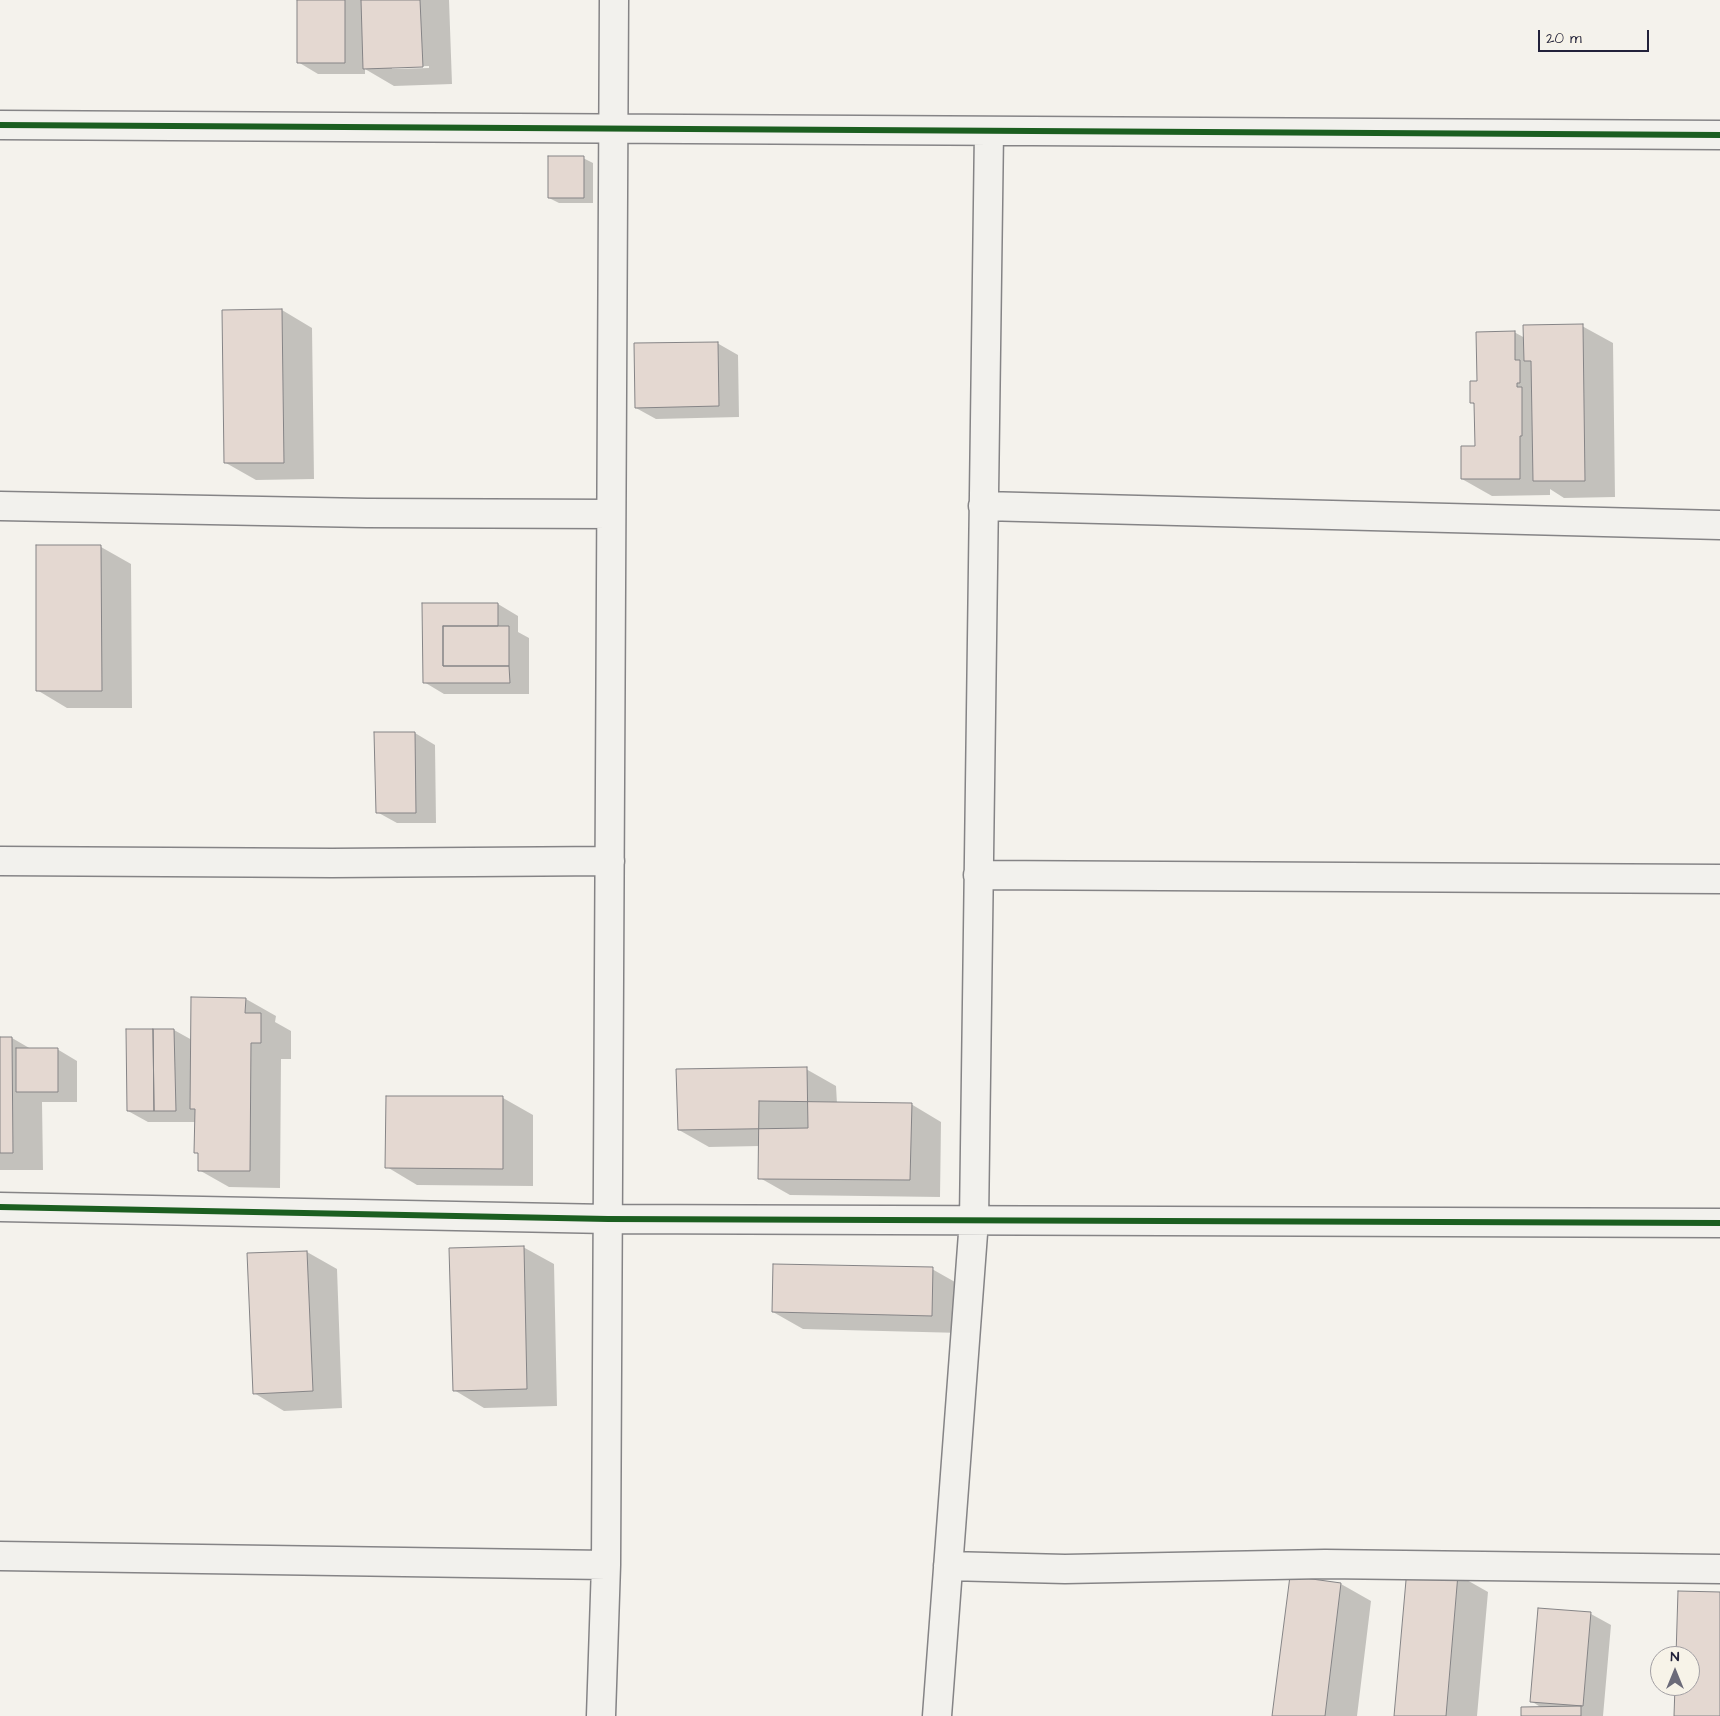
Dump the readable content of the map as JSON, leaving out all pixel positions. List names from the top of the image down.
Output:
{
  "scale_bar": "20 m",
  "north": "top"
}
